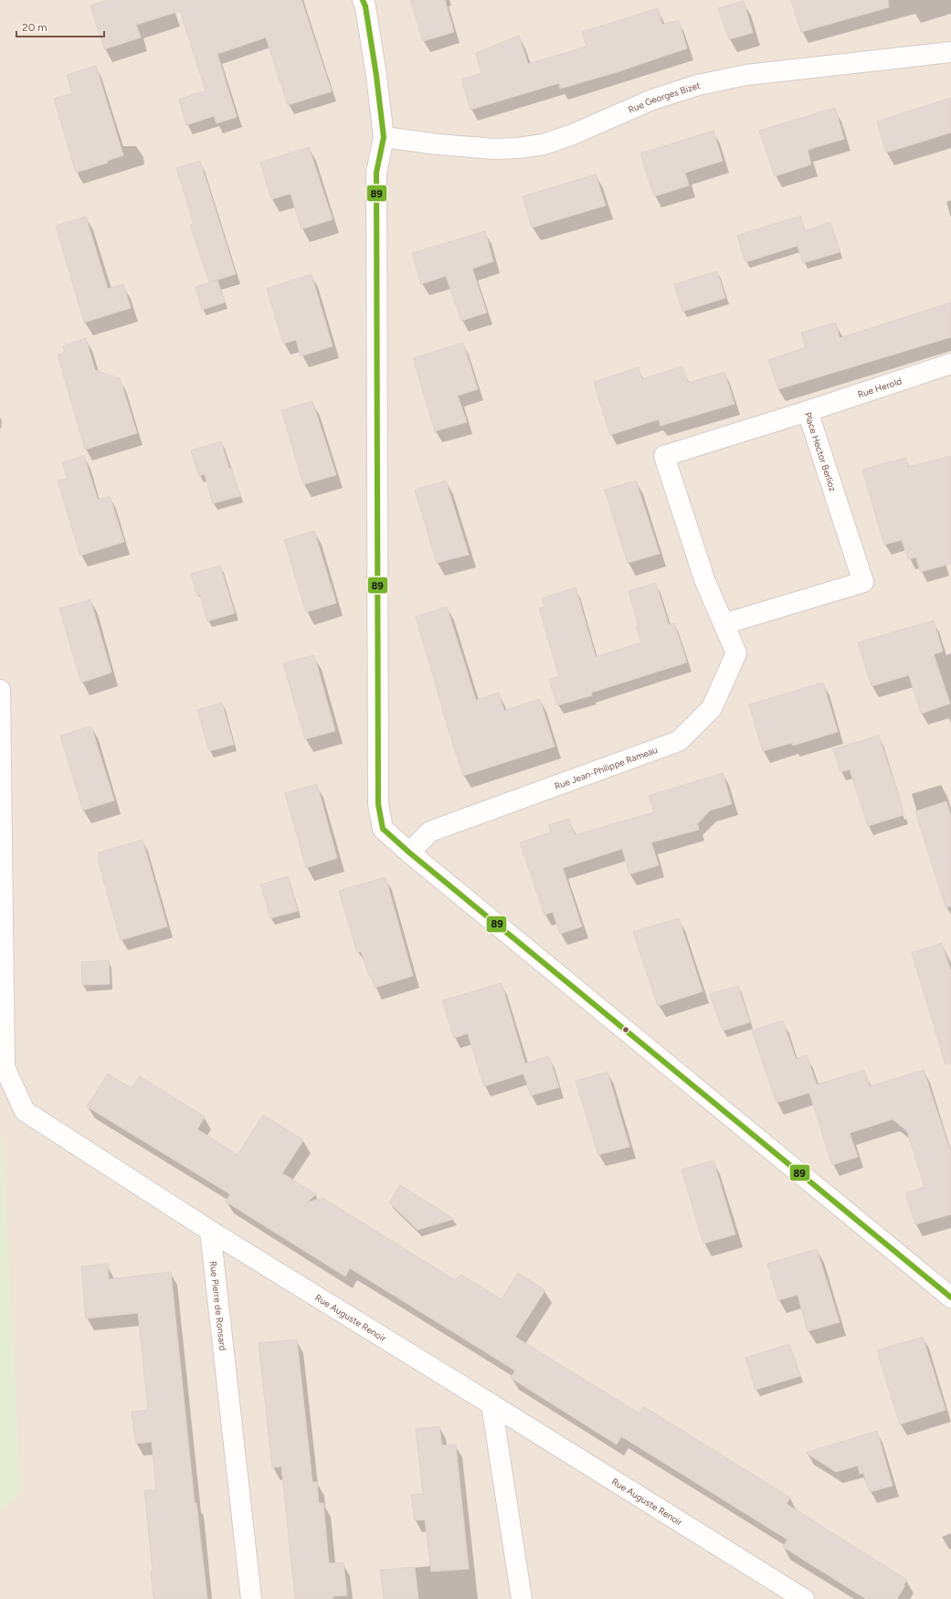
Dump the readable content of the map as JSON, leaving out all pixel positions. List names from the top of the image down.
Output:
{
  "streets": {
    "street": [
      "Rue Georges Bizet",
      "Rue Herold",
      "Place Hector Berlioz",
      "Rue Jean-Philippe Rameau",
      "Rue Pierre de Ronsard",
      "Rue Auguste Renoir"
    ]
  },
  "crossings": [
    ["Rue Herold", "Place Hector Berlioz"],
    ["Place Hector Berlioz", "Rue Jean-Philippe Rameau"],
    ["Rue Pierre de Ronsard", "Rue Auguste Renoir"]
  ],
  "lines": ["transit line 89"],
  "scale_bar": "20 m"
}
